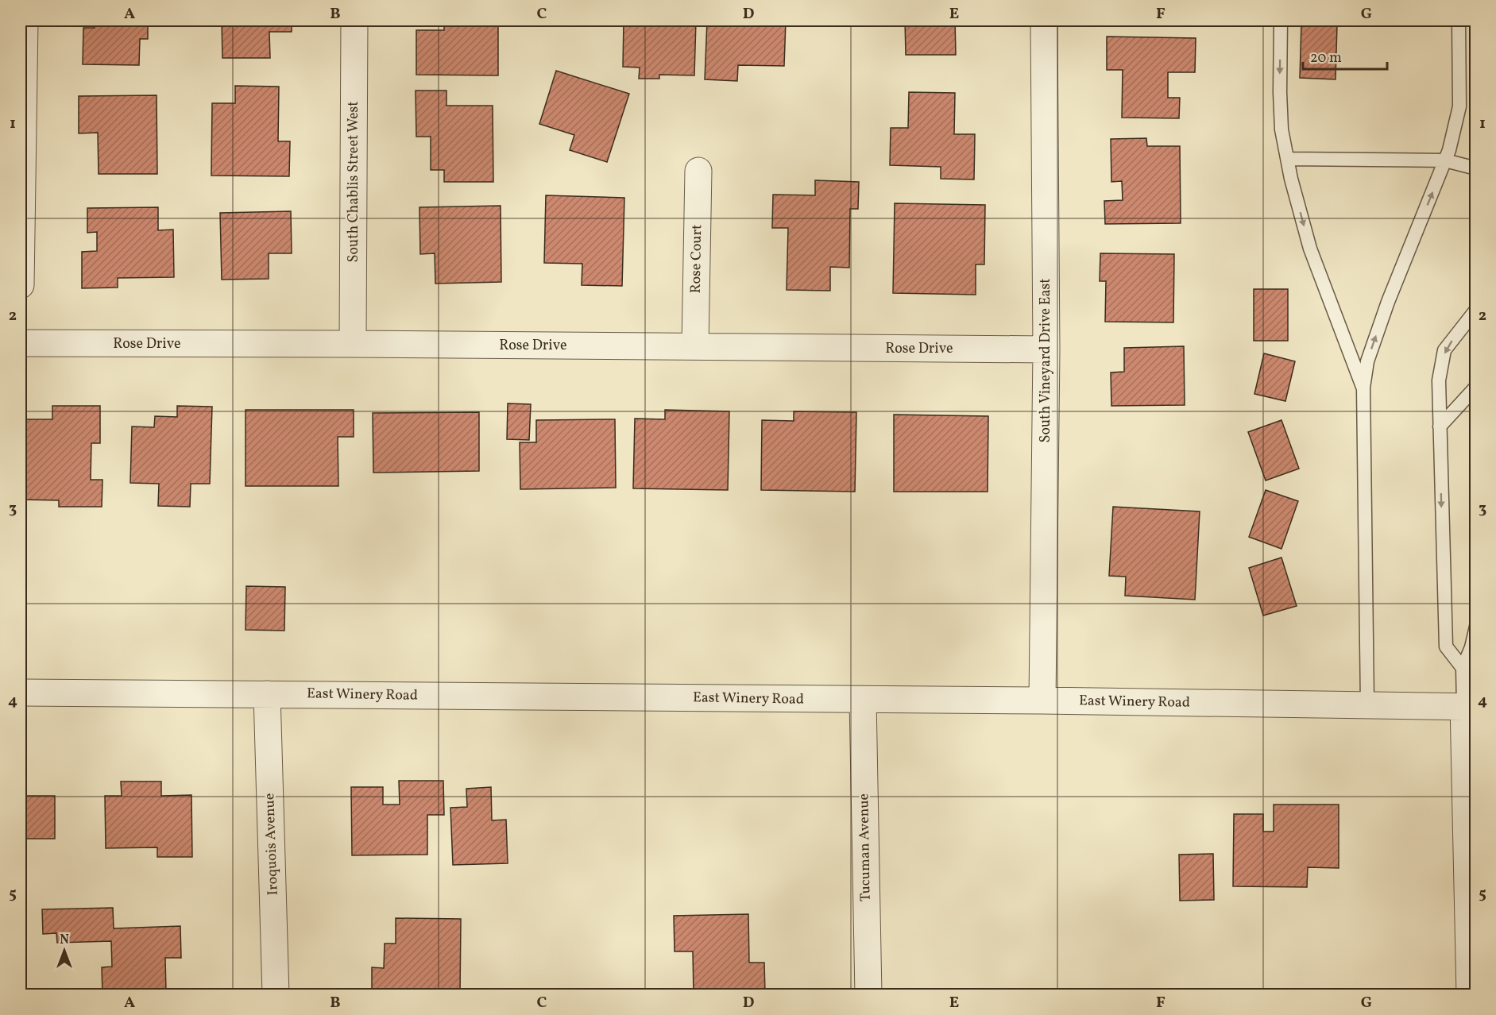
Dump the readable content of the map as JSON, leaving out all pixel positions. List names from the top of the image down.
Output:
{
  "streets": {
    "street": [
      "South Chablis Street West",
      "Rose Court",
      "Rose Drive",
      "South Vineyard Drive East",
      "East Winery Road",
      "Iroquois Avenue",
      "Tucuman Avenue"
    ]
  },
  "crossings": [
    ["South Chablis Street West", "Rose Drive"],
    ["Rose Court", "Rose Drive"],
    ["Rose Drive", "South Vineyard Drive East"],
    ["South Vineyard Drive East", "East Winery Road"],
    ["East Winery Road", "Iroquois Avenue"],
    ["East Winery Road", "Tucuman Avenue"]
  ],
  "scale_bar": "20 m",
  "north": "top",
  "grid": {
    "columns": [
      "A",
      "B",
      "C",
      "D",
      "E",
      "F",
      "G"
    ],
    "rows": [
      "1",
      "2",
      "3",
      "4",
      "5"
    ]
  }
}
